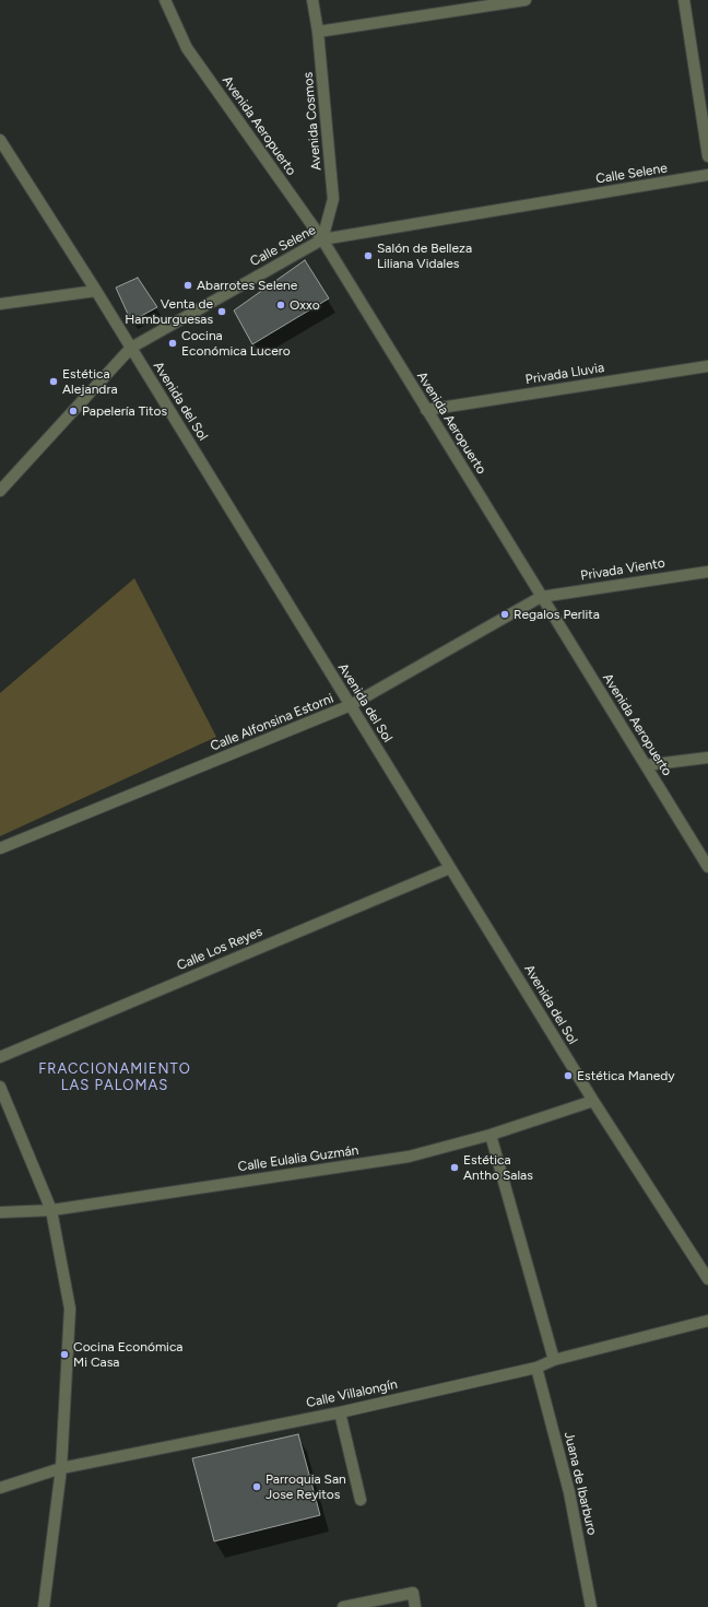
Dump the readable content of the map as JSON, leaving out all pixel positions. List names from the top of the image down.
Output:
{
  "streets": {
    "street": [
      "Avenida Cosmos",
      "Avenida Aeropuerto",
      "Calle Selene",
      "Privada Lluvia",
      "Avenida del Sol",
      "Privada Viento",
      "Calle Alfonsina Estorni",
      "Calle Los Reyes",
      "Calle Eulalia Guzmán",
      "Calle Villalongín",
      "Juana de Ibarburo"
    ]
  },
  "crossings": [
    ["Avenida Cosmos", "Avenida Aeropuerto"],
    ["Avenida Cosmos", "Calle Selene"],
    ["Avenida Aeropuerto", "Calle Selene"],
    ["Avenida Aeropuerto", "Privada Lluvia"],
    ["Avenida Aeropuerto", "Privada Viento"],
    ["Avenida Aeropuerto", "Calle Alfonsina Estorni"],
    ["Calle Selene", "Avenida del Sol"],
    ["Avenida del Sol", "Calle Alfonsina Estorni"],
    ["Avenida del Sol", "Calle Los Reyes"],
    ["Avenida del Sol", "Calle Eulalia Guzmán"],
    ["Privada Viento", "Calle Alfonsina Estorni"],
    ["Calle Villalongín", "Juana de Ibarburo"]
  ],
  "districts": ["FRACCIONAMIENTO LAS PALOMAS"],
  "places": [
    "Salón de Belleza Liliana Vidales",
    "Abarrotes Selene",
    "Oxxo",
    "Venta de Hamburguesas",
    "Cocina Económica Lucero",
    "Estética Alejandra",
    "Papelería Titos",
    "Regalos Perlita",
    "Estética Manedy",
    "Estética Antho Salas",
    "Cocina Económica Mi Casa",
    "Parroquia San Jose Reyitos"
  ]
}
